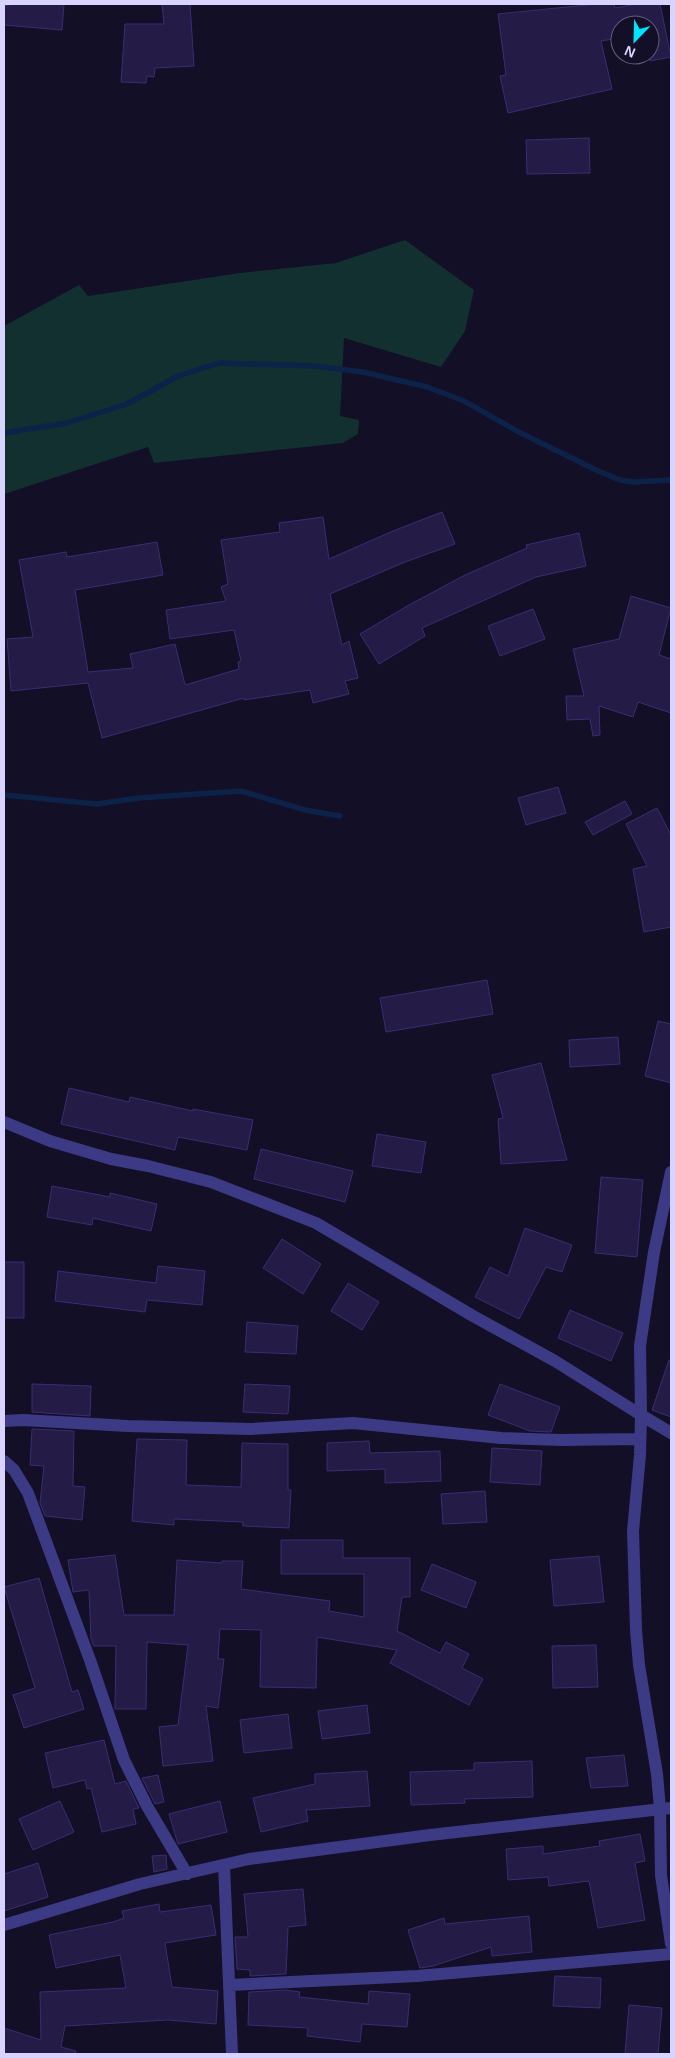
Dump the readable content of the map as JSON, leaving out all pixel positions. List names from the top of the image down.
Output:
{
  "north": "bottom left"
}
